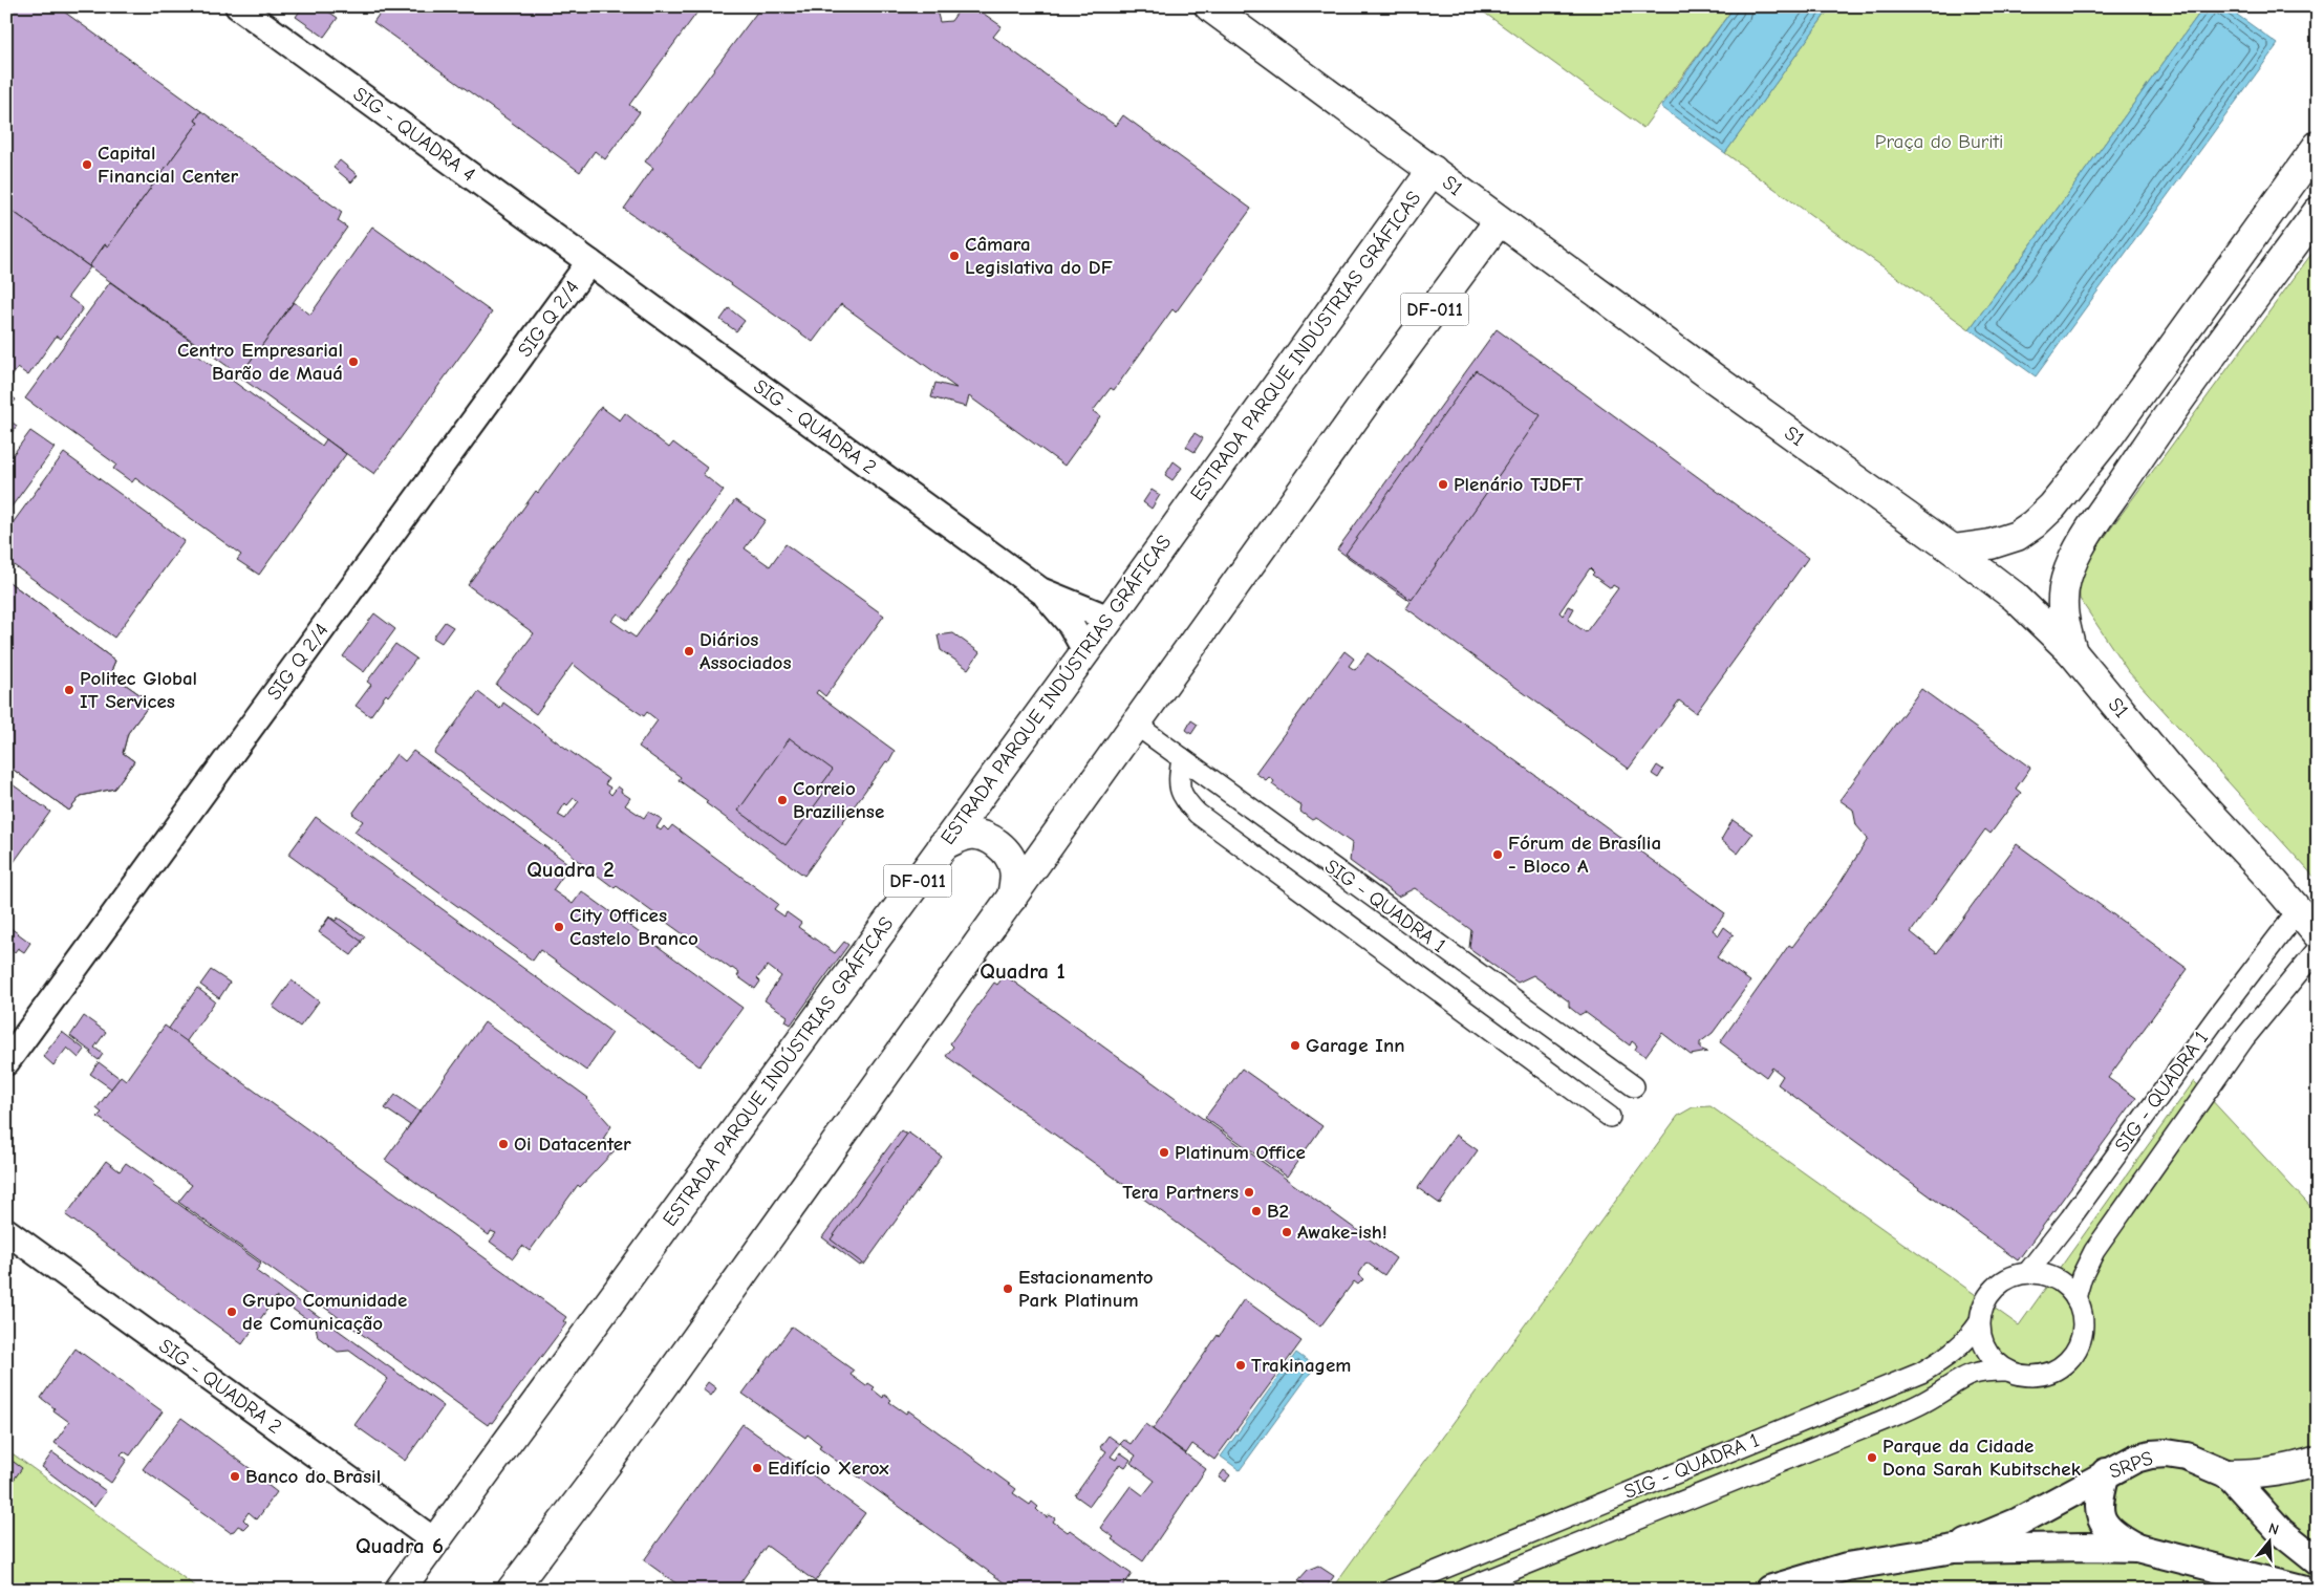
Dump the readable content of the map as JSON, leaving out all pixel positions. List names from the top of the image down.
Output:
{
  "streets": {
    "main road": [
      "S1",
      "DF-011",
      "ESTRADA PARQUE INDÚSTRIAS GRÁFICAS",
      "SRPS"
    ],
    "street": [
      "SIG - QUADRA 4",
      "SIG Q 2/4",
      "SIG - QUADRA 2",
      "SIG - QUADRA 1"
    ]
  },
  "crossings": [
    ["SIG - QUADRA 4", "SIG Q 2/4"],
    ["SIG - QUADRA 4", "SIG - QUADRA 2"],
    ["S1", "DF-011"],
    ["S1", "ESTRADA PARQUE INDÚSTRIAS GRÁFICAS"],
    ["S1", "SIG - QUADRA 1"],
    ["DF-011", "SIG - QUADRA 1"],
    ["SIG Q 2/4", "SIG - QUADRA 2"],
    ["ESTRADA PARQUE INDÚSTRIAS GRÁFICAS", "SIG - QUADRA 2"]
  ],
  "districts": ["Quadra 2", "Quadra 1", "Quadra 6"],
  "parks": ["Praça do Buriti"],
  "places": [
    "Capital Financial Center",
    "Câmara Legislativa do DF",
    "Centro Empresarial Barão de Mauá",
    "Plenário TJDFT",
    "Diários Associados",
    "Politec Global IT Services",
    "Correio Braziliense",
    "Fórum de Brasília - Bloco A",
    "City Offices Castelo Branco",
    "Garage Inn",
    "Oi Datacenter",
    "Platinum Office",
    "Tera Partners",
    "B2",
    "Awake-ish!",
    "Estacionamento Park Platinum",
    "Grupo Comunidade de Comunicação",
    "Trakinagem",
    "Parque da Cidade Dona Sarah Kubitschek",
    "Edifício Xerox",
    "Banco do Brasil"
  ],
  "north": "top"
}
